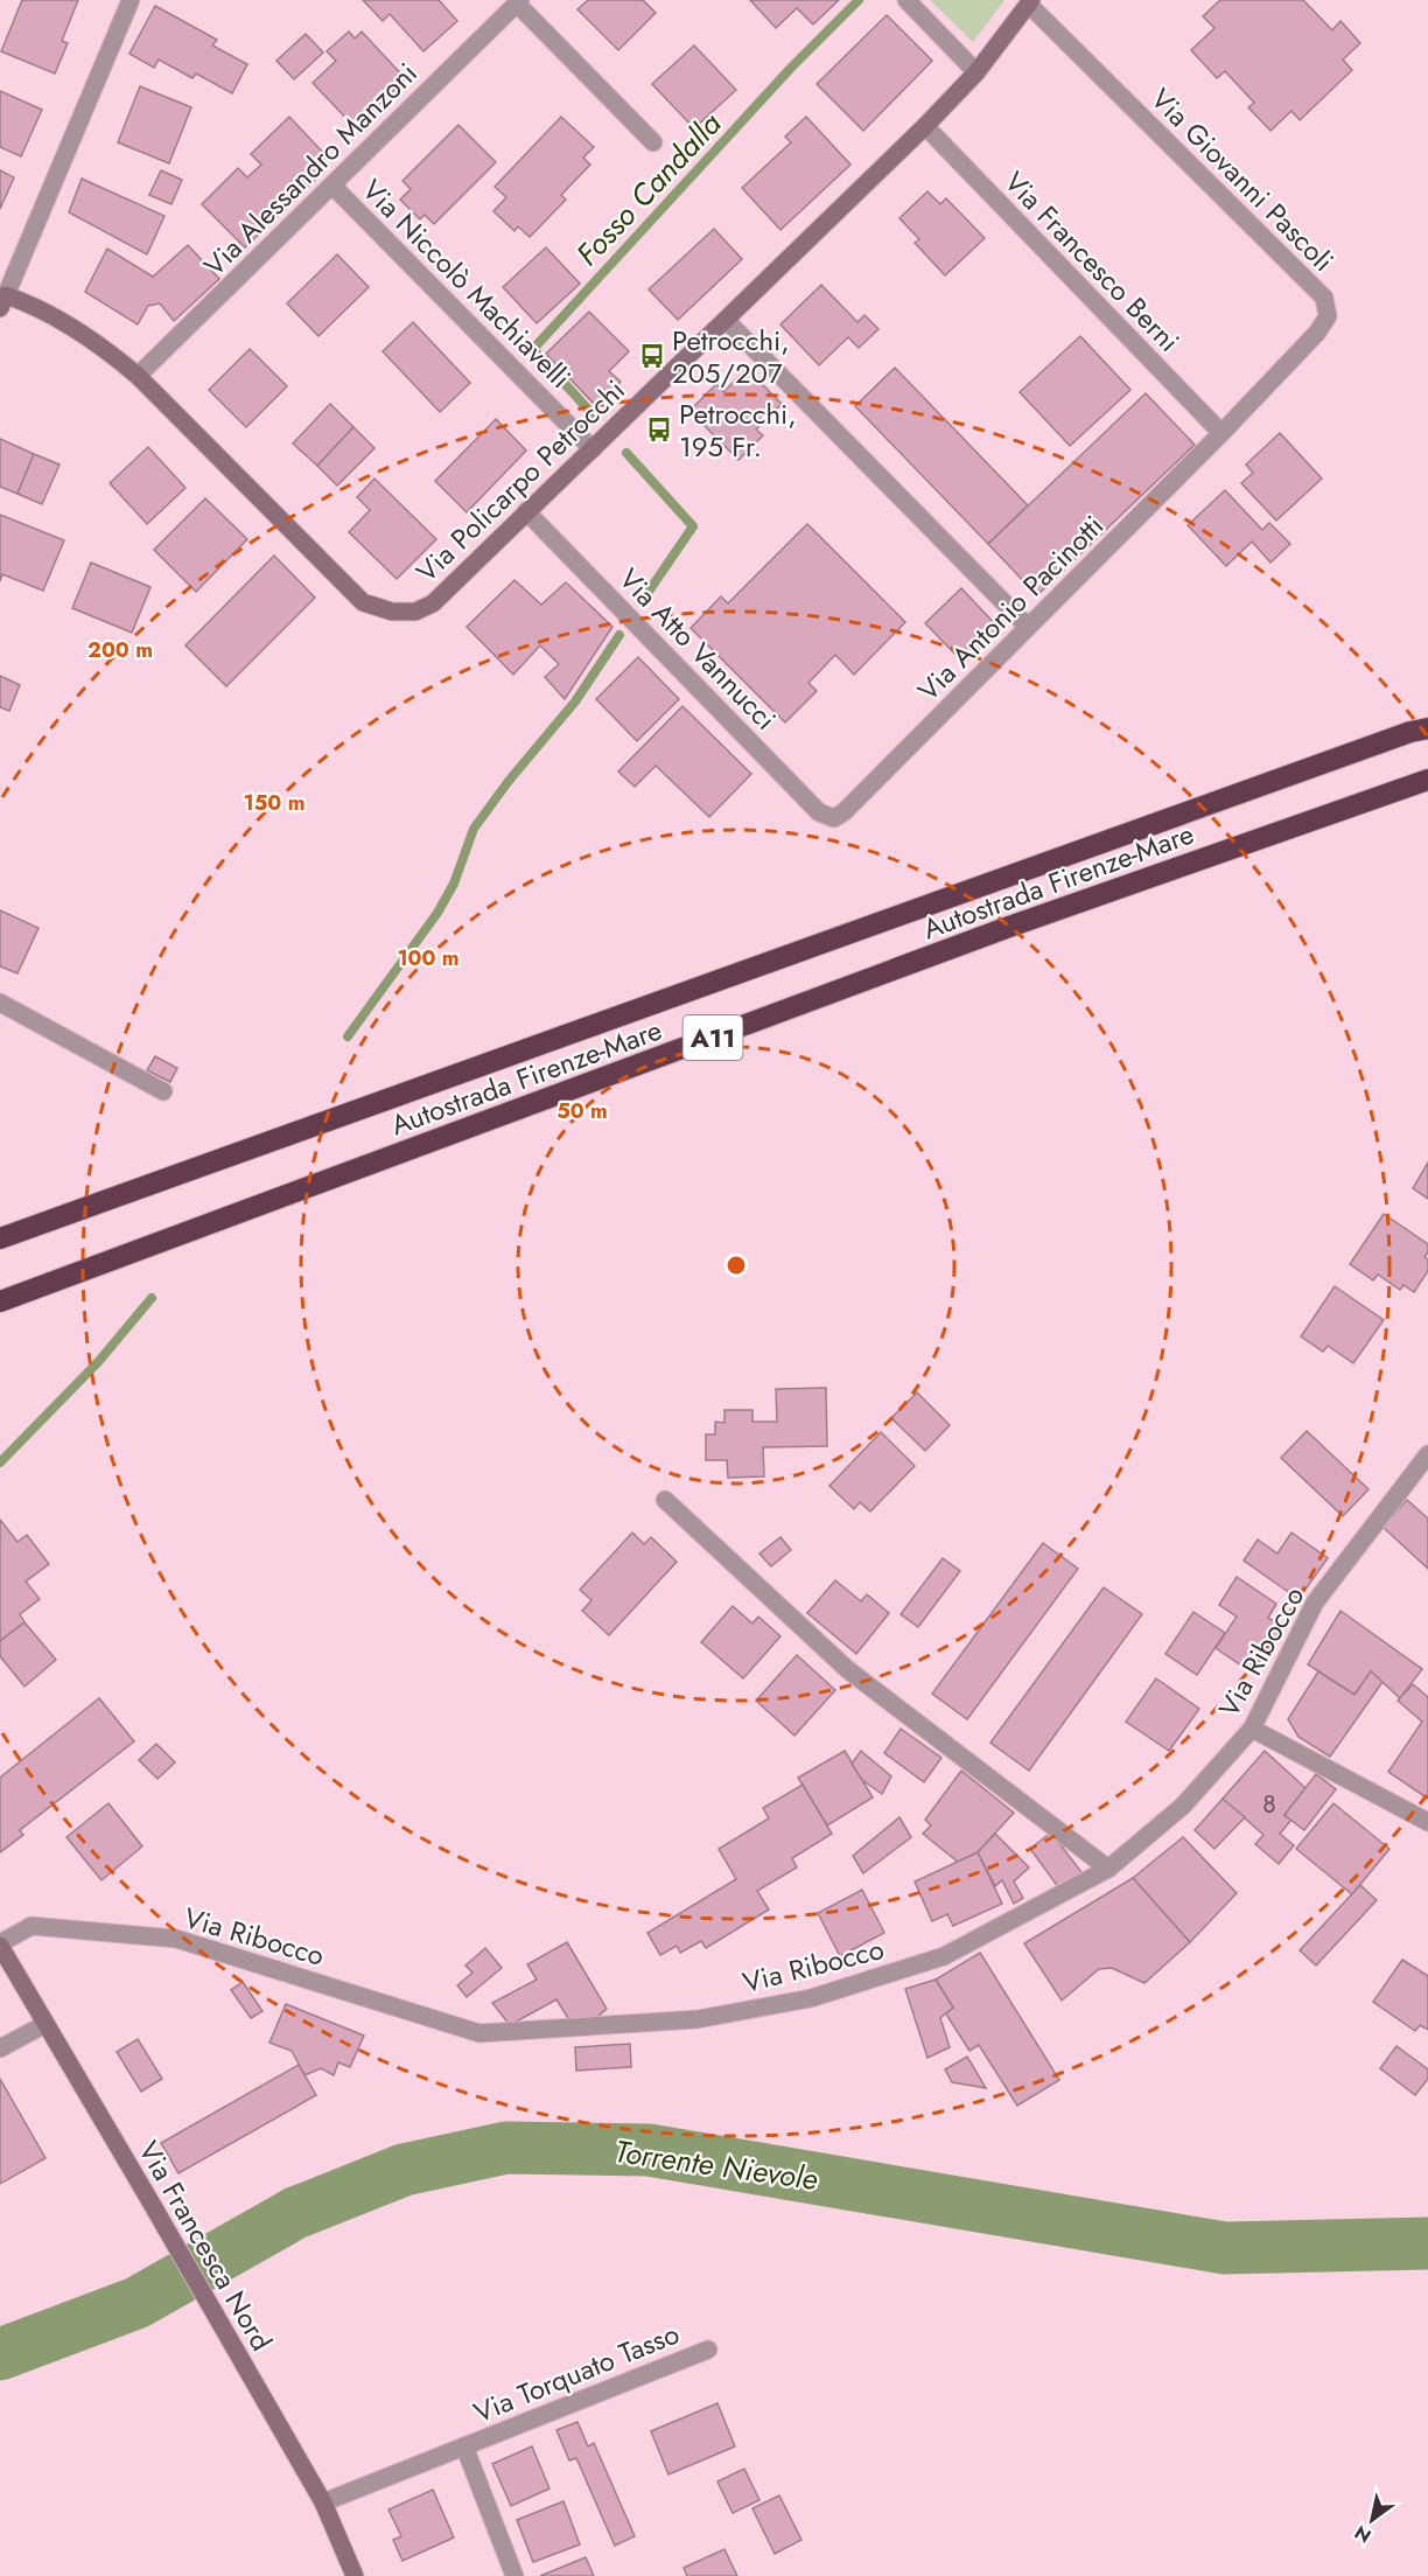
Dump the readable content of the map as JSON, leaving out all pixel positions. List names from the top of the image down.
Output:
{
  "streets": {
    "highway": ["Autostrada Firenze-Mare", "A11"],
    "main road": ["Via Policarpo Petrocchi", "Via Francesca Nord"],
    "street": [
      "Via Alessandro Manzoni",
      "Via Giovanni Pascoli",
      "Via Francesco Berni",
      "Via Niccolò Machiavelli",
      "Via Antonio Pacinotti",
      "Via Atto Vannucci",
      "Via Ribocco",
      "Via Torquato Tasso"
    ]
  },
  "crossings": [
    ["Via Alessandro Manzoni", "Via Niccolò Machiavelli"],
    ["Via Alessandro Manzoni", "Via Policarpo Petrocchi"],
    ["Via Giovanni Pascoli", "Via Francesco Berni"],
    ["Via Giovanni Pascoli", "Via Policarpo Petrocchi"],
    ["Via Giovanni Pascoli", "Via Antonio Pacinotti"],
    ["Via Francesco Berni", "Via Policarpo Petrocchi"],
    ["Via Francesco Berni", "Via Antonio Pacinotti"],
    ["Via Niccolò Machiavelli", "Via Policarpo Petrocchi"],
    ["Via Policarpo Petrocchi", "Via Atto Vannucci"],
    ["Via Antonio Pacinotti", "Via Atto Vannucci"],
    ["Via Ribocco", "Via Francesca Nord"],
    ["Via Francesca Nord", "Via Torquato Tasso"]
  ],
  "water": ["Fosso Candalla", "Torrente Nievole"],
  "places": {
    "bus stop": ["Petrocchi, 205/207", "Petrocchi, 195 Fr."]
  },
  "house_numbers": ["8"],
  "north": "bottom left",
  "rings": [
    "200 m",
    "150 m",
    "100 m",
    "50 m"
  ]
}
